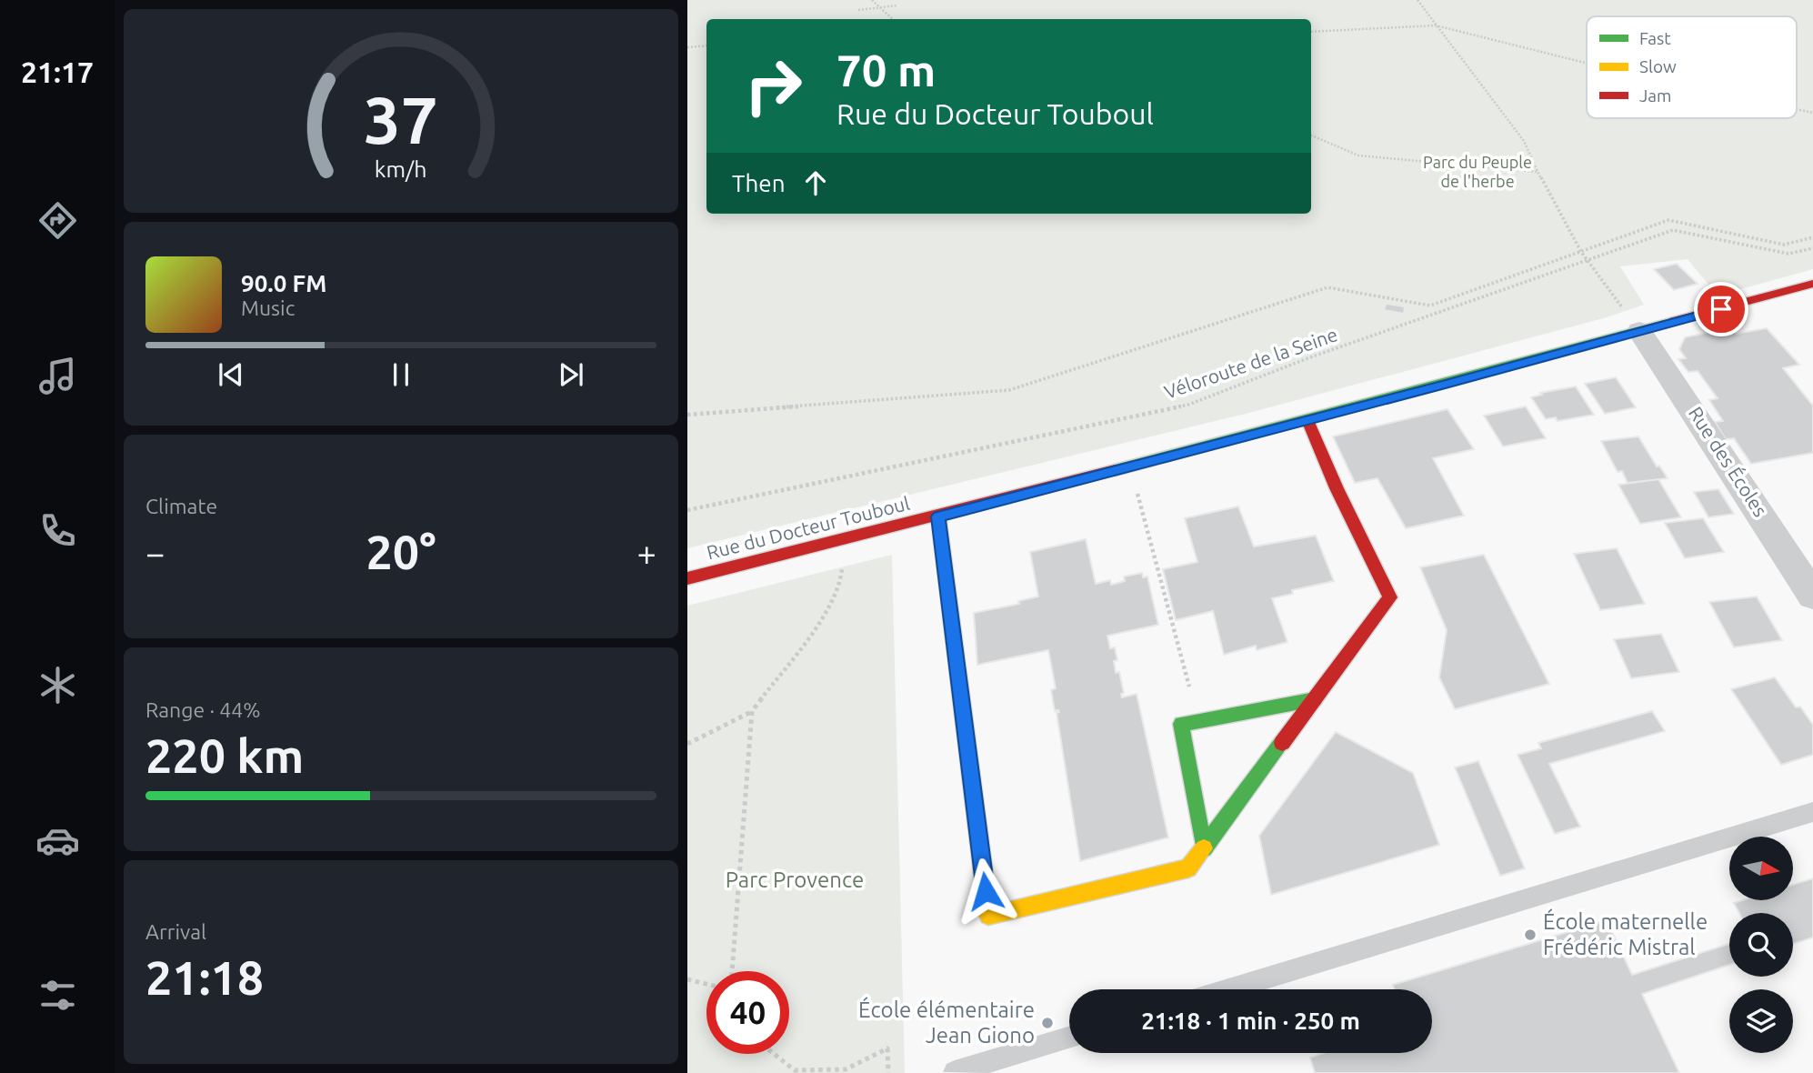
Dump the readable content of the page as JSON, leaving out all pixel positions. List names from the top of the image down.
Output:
{
  "streets": {
    "street": ["Rue des Écoles", "Rue du Docteur Touboul"],
    "path": ["Véloroute de la Seine"]
  },
  "crossings": [
    ["Rue des Écoles", "Rue du Docteur Touboul"]
  ],
  "parks": ["Parc du Peuple de l'herbe", "Parc Provence"],
  "places": ["École maternelle Frédéric Mistral", "École élémentaire Jean Giono"],
  "legend": ["Fast", "Slow", "Jam"],
  "north": "right",
  "page": {
    "tabs": "21:17",
    "turn": ["70 m", "Rue du Docteur Touboul"],
    "then": "Then",
    "song": ["90.0 FM", "Music"],
    "tile": [
      "Climate",
      ["Range · 44%", "220 km"],
      ["Arrival", "21:18"]
    ],
    "heat": ["−", "20°", "+"],
    "limit": "40",
    "trip": "21:18 · 1 min · 250 m",
    "gauge": ["37", "km/h"]
  }
}
